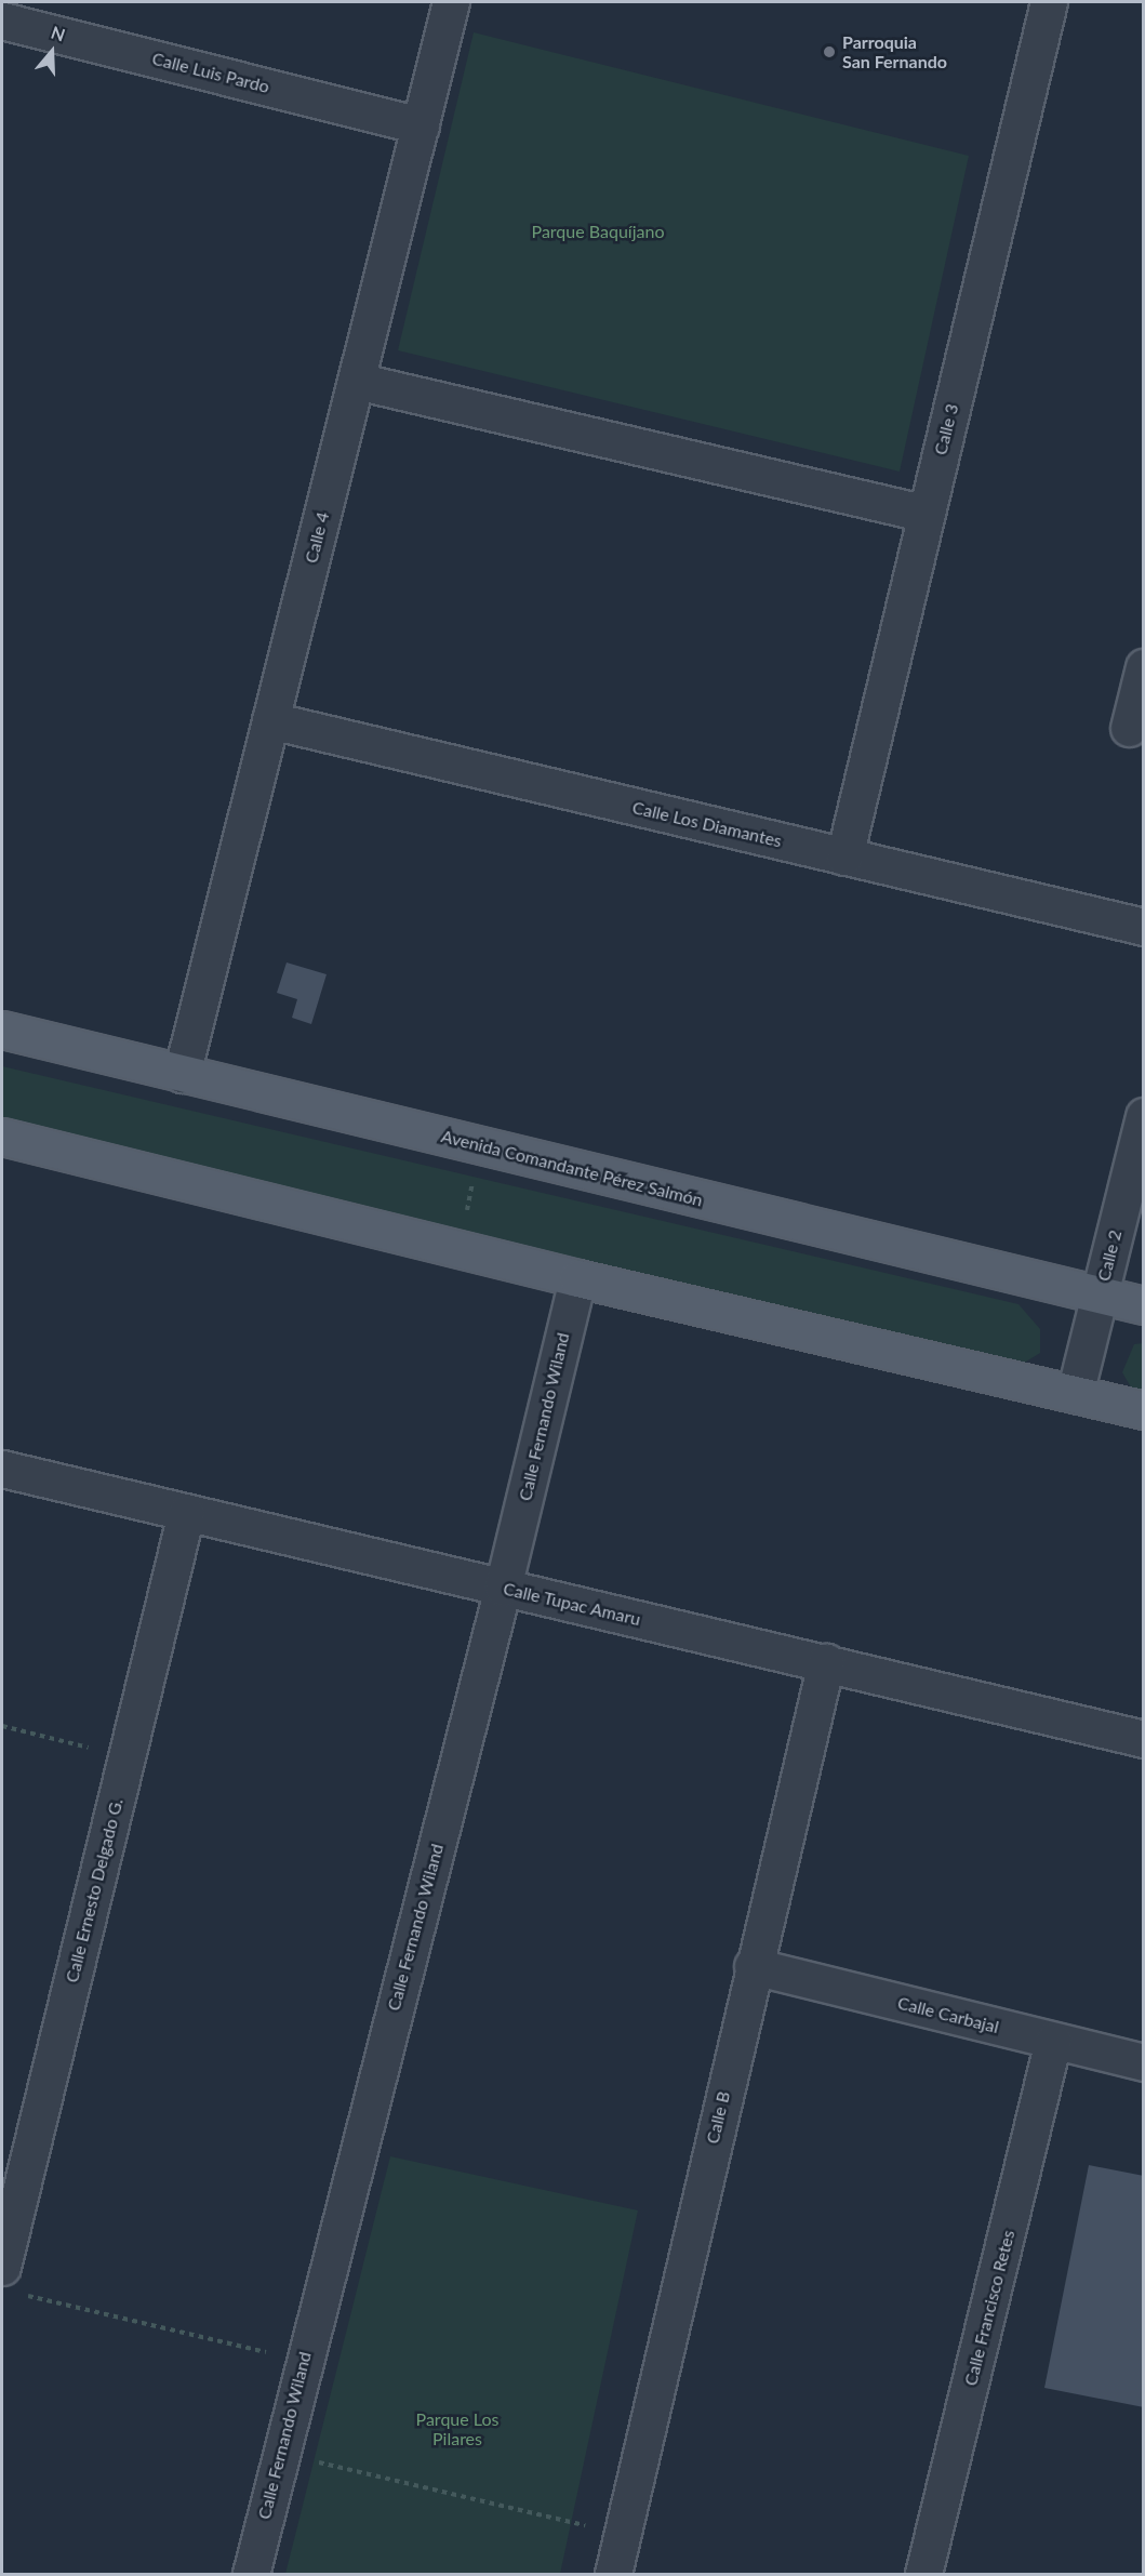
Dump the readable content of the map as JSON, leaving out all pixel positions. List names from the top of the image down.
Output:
{
  "streets": {
    "main road": ["Avenida Comandante Pérez Salmón"],
    "street": [
      "Calle Luis Pardo",
      "Calle 3",
      "Calle 4",
      "Calle Los Diamantes",
      "Calle 2",
      "Calle Fernando Wiland",
      "Calle Tupac Amaru",
      "Calle Ernesto Delgado G.",
      "Calle Carbajal",
      "Calle B",
      "Calle Francisco Retes"
    ]
  },
  "crossings": [
    ["Calle Luis Pardo", "Calle 4"],
    ["Calle 3", "Calle Los Diamantes"],
    ["Calle 4", "Calle Los Diamantes"],
    ["Calle 4", "Avenida Comandante Pérez Salmón"],
    ["Avenida Comandante Pérez Salmón", "Calle 2"],
    ["Calle Fernando Wiland", "Calle Tupac Amaru"],
    ["Calle Tupac Amaru", "Calle Ernesto Delgado G."],
    ["Calle Tupac Amaru", "Calle B"],
    ["Calle Carbajal", "Calle B"],
    ["Calle Carbajal", "Calle Francisco Retes"]
  ],
  "parks": ["Parque Baquíjano", "Parque Los Pilares"],
  "places": ["Parroquia San Fernando"],
  "north": "top"
}
